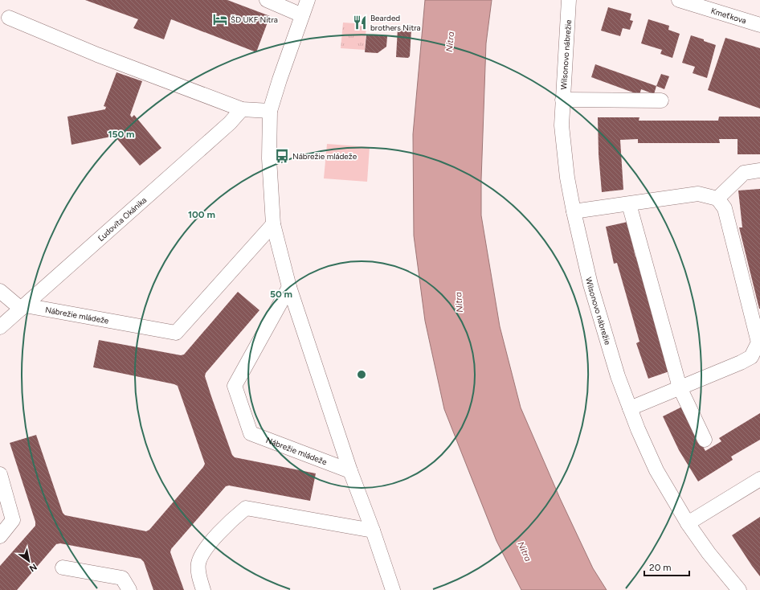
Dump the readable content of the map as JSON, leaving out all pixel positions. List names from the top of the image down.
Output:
{
  "streets": {
    "street": [
      "Kmeťkova",
      "Wilsonovo nábrežie",
      "Ľudovíta Okánika",
      "Nábrežie mládeže"
    ]
  },
  "crossings": [
    ["Ľudovíta Okánika", "Nábrežie mládeže"]
  ],
  "water": ["Nitra"],
  "places": {
    "hotel": ["ŠD UKF Nitra"],
    "restaurant": ["Bearded brothers Nitra"],
    "bus stop": ["Nábrežie mládeže"]
  },
  "scale_bar": "20 m",
  "north": "bottom right",
  "rings": ["150 m", "100 m", "50 m"]
}
